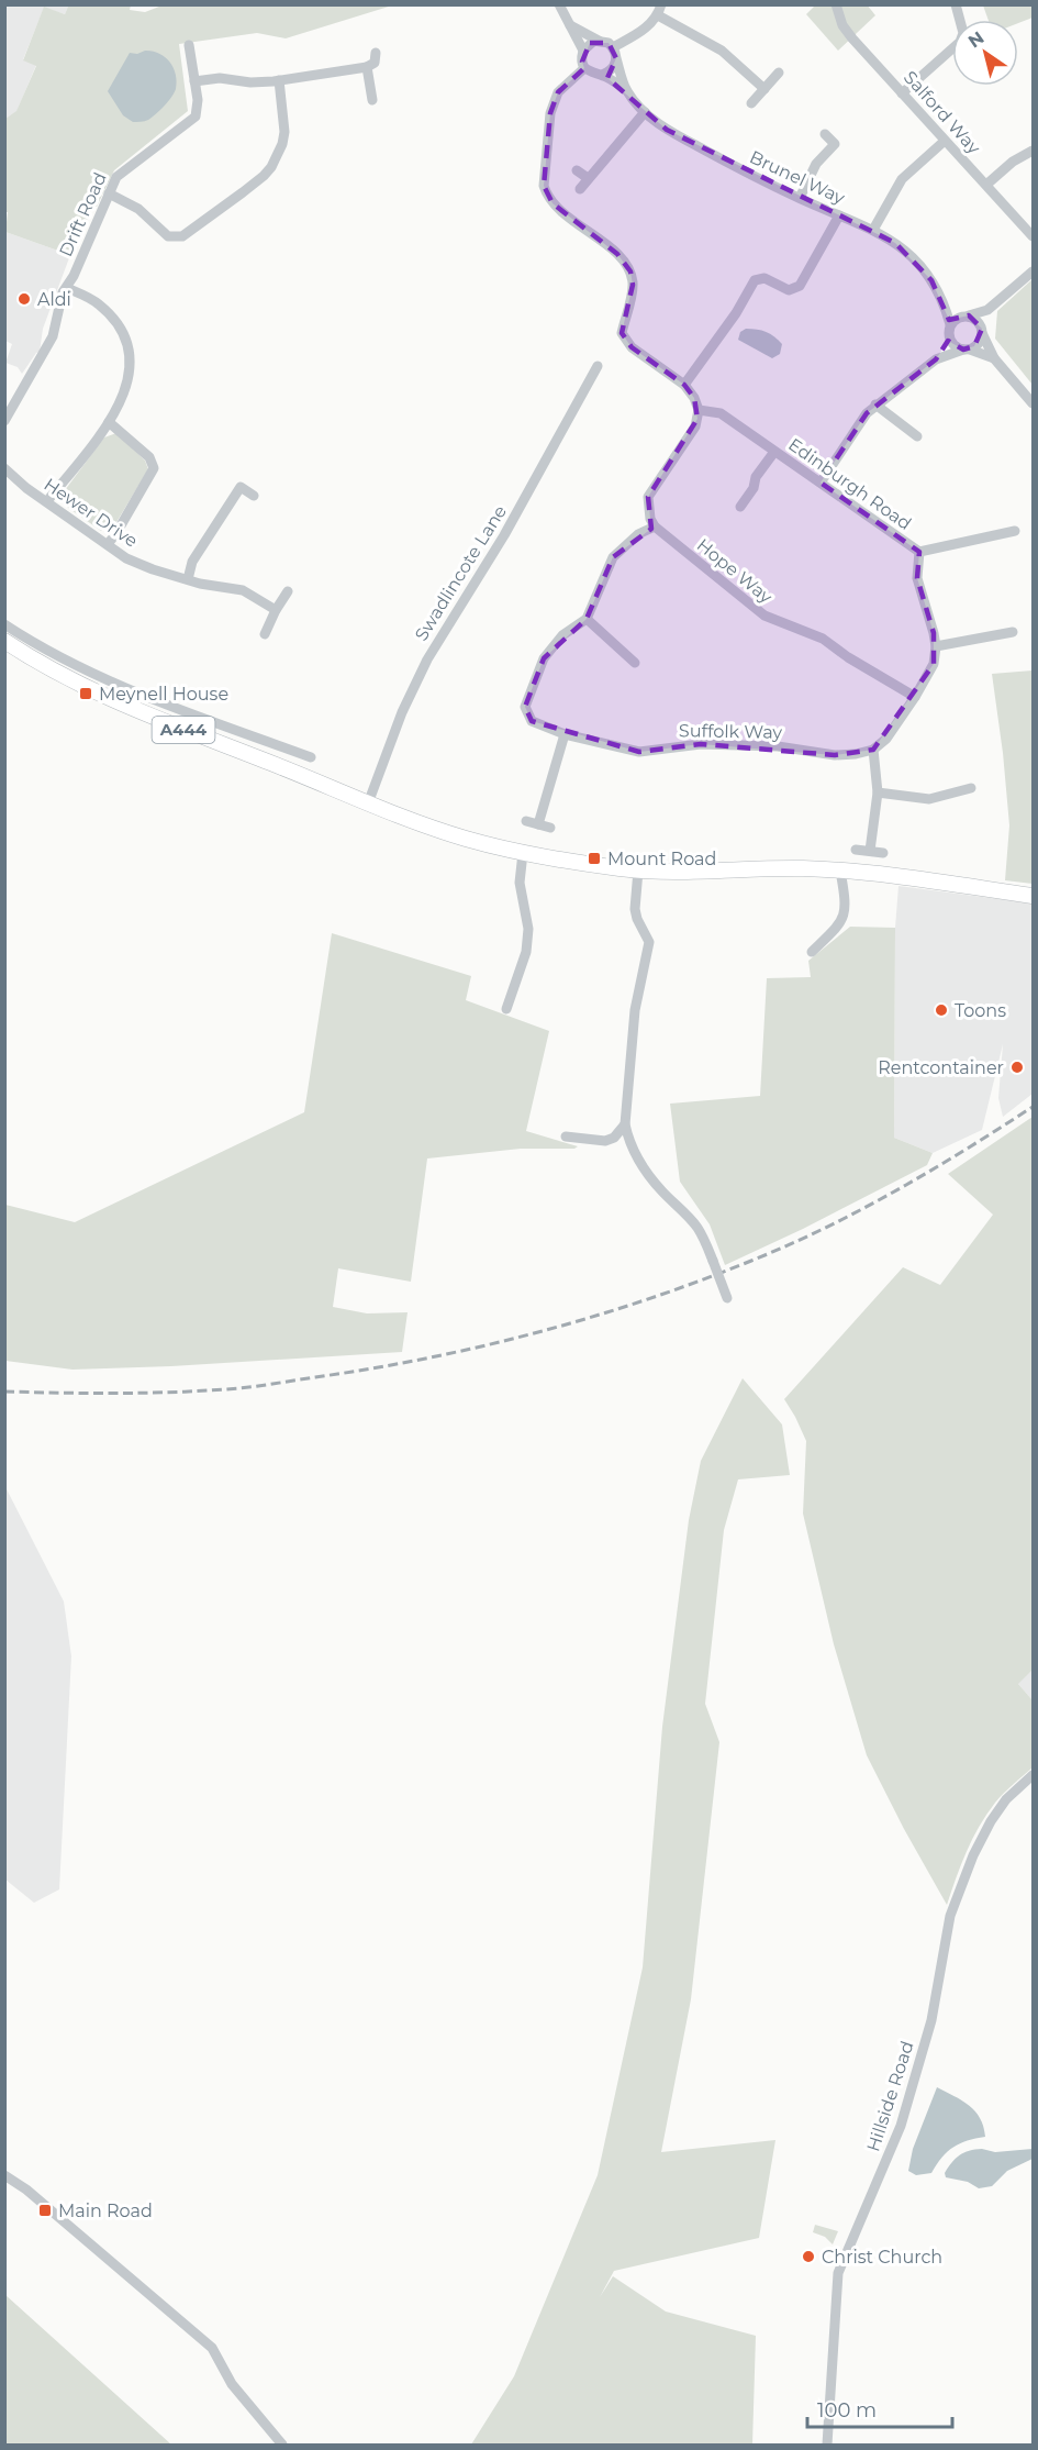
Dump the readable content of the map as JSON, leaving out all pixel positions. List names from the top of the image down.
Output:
{
  "streets": {
    "highway": ["A444"],
    "street": [
      "Salford Way",
      "Brunel Way",
      "Drift Road",
      "Edinburgh Road",
      "Hewer Drive",
      "Hope Way",
      "Swadlincote Lane",
      "Suffolk Way",
      "Hillside Road"
    ]
  },
  "crossings": [
    ["Edinburgh Road", "Hope Way"],
    ["Swadlincote Lane", "A444"]
  ],
  "places": {
    "other": [
      "Aldi",
      "Toons",
      "Rentcontainer",
      "Christ Church"
    ],
    "transit": ["Meynell House", "Mount Road", "Main Road"]
  },
  "scale_bar": "100 m",
  "north": "top left"
}
